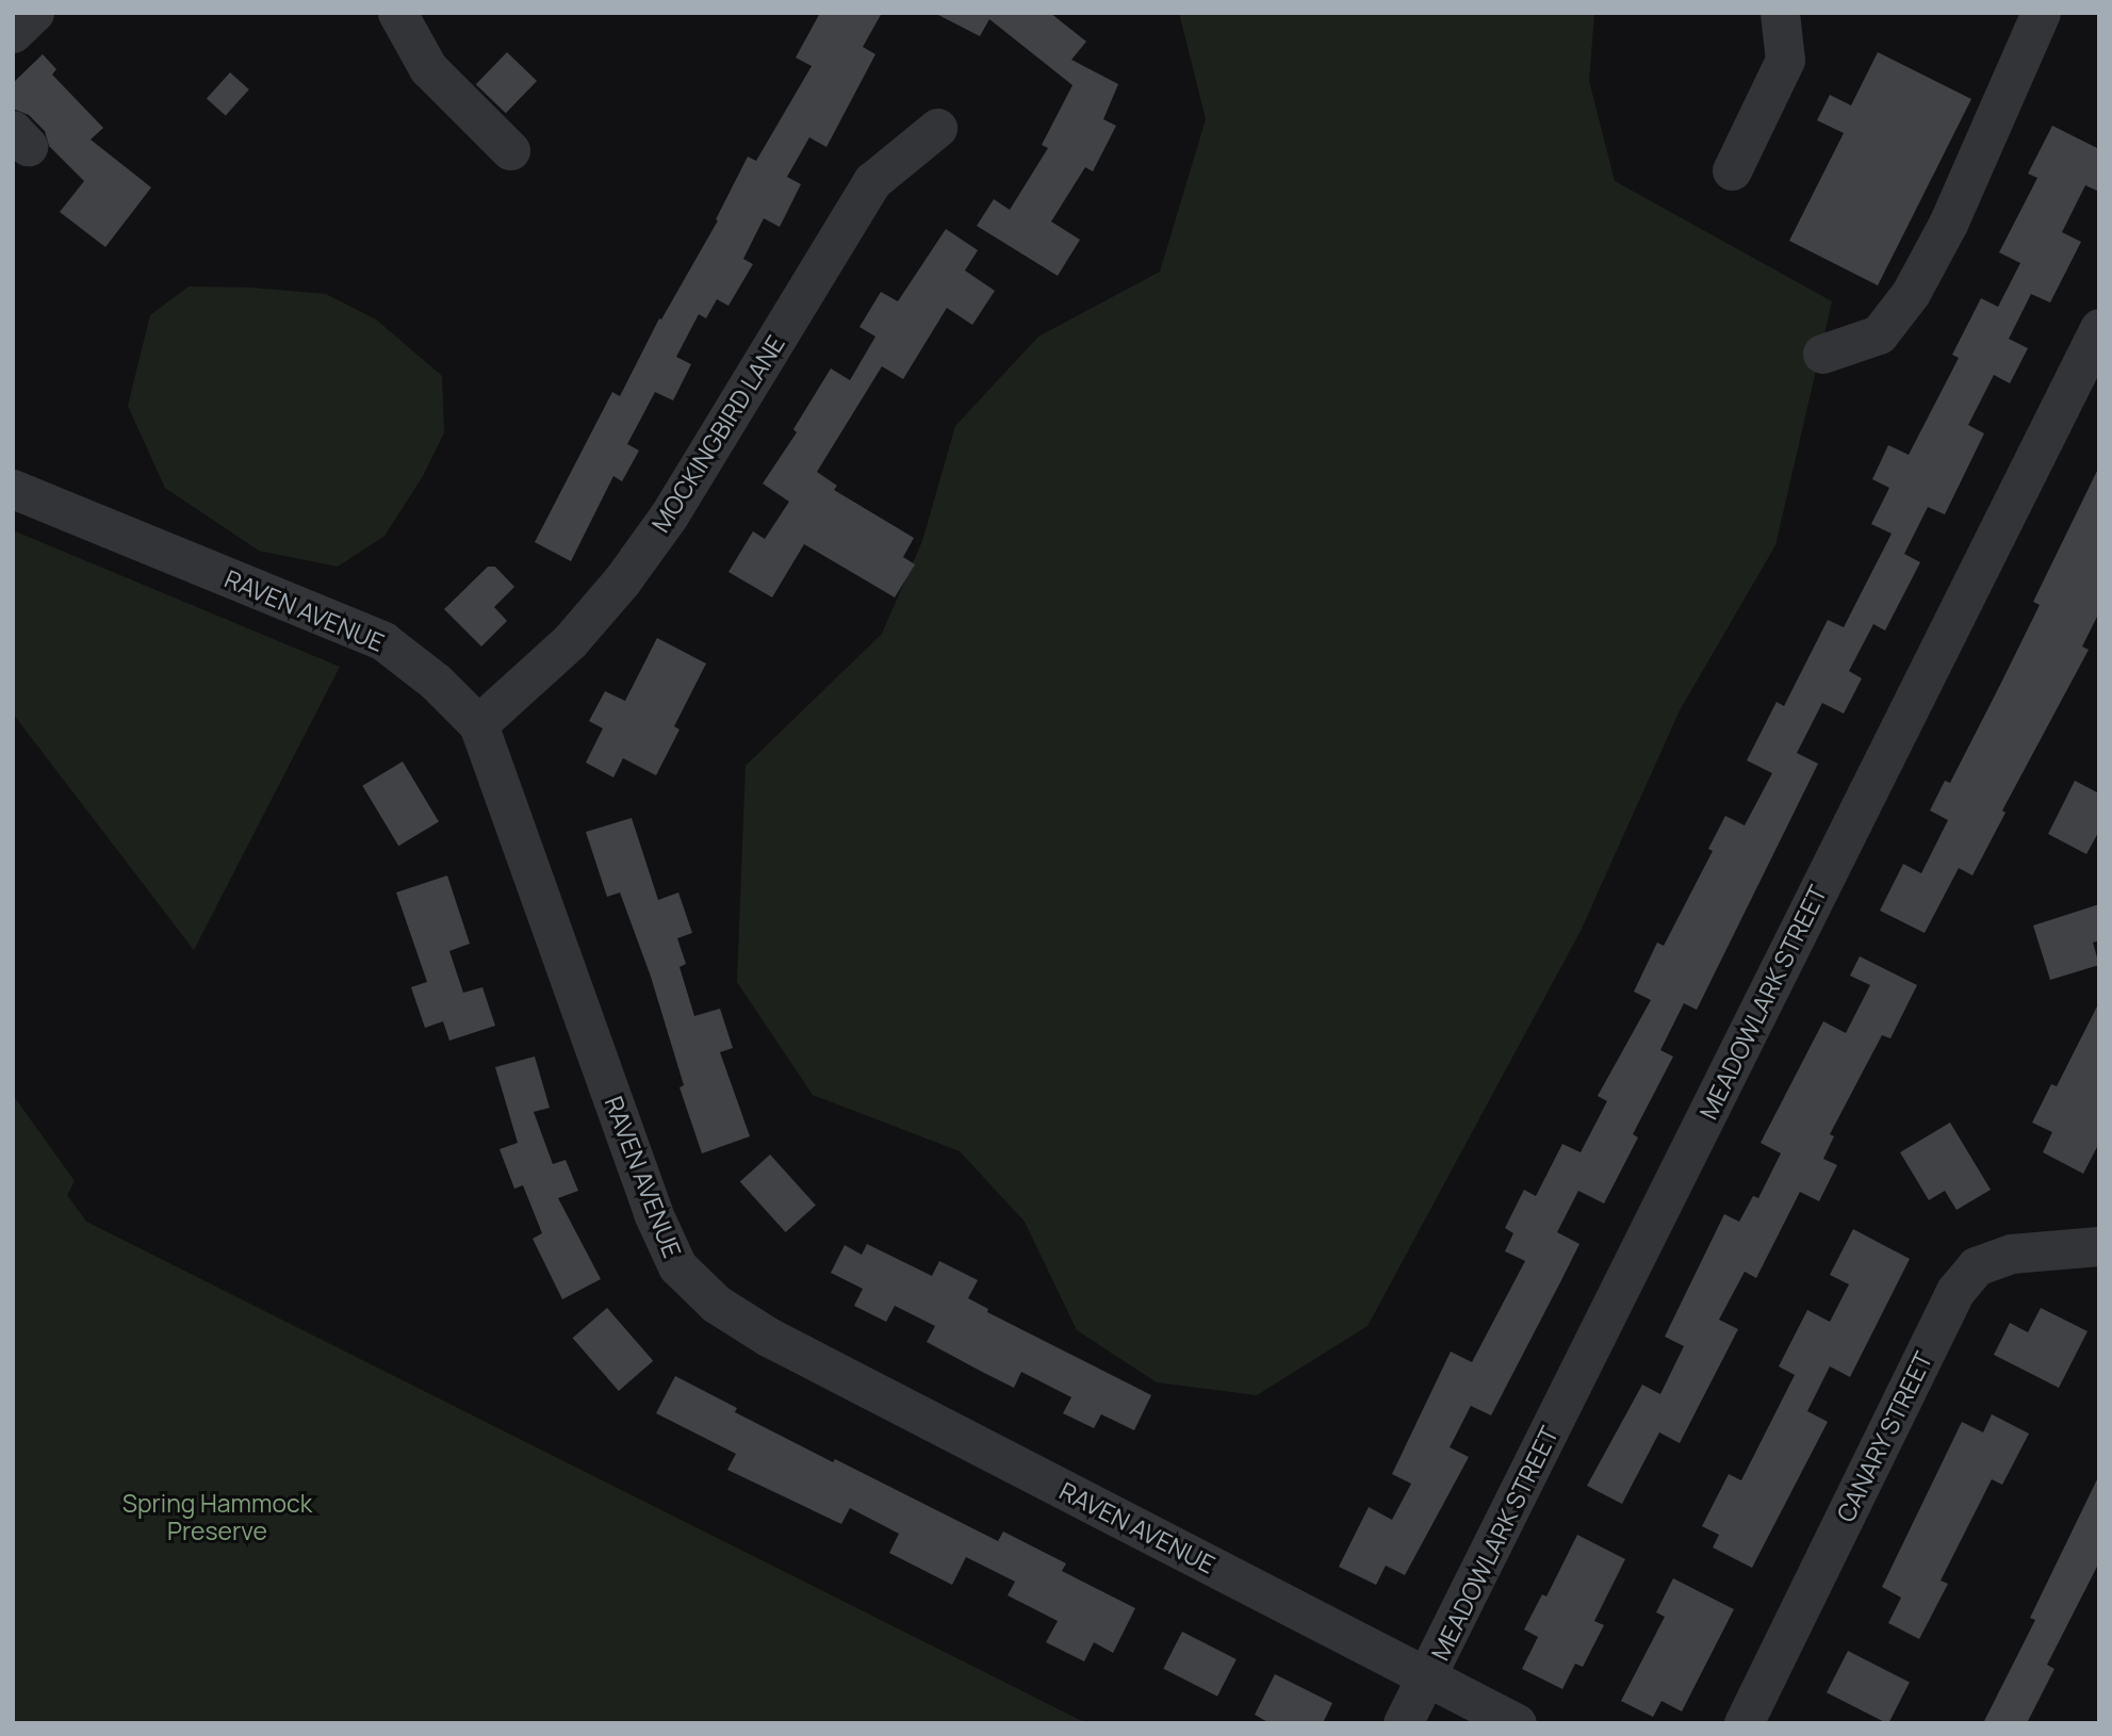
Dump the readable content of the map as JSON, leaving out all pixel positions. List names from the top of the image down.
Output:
{
  "streets": {
    "street": [
      "MOCKINGBIRD LANE",
      "RAVEN AVENUE",
      "MEADOWLARK STREET",
      "CANARY STREET"
    ]
  },
  "crossings": [
    ["MOCKINGBIRD LANE", "RAVEN AVENUE"],
    ["RAVEN AVENUE", "MEADOWLARK STREET"]
  ],
  "parks": ["Spring Hammock Preserve"]
}
